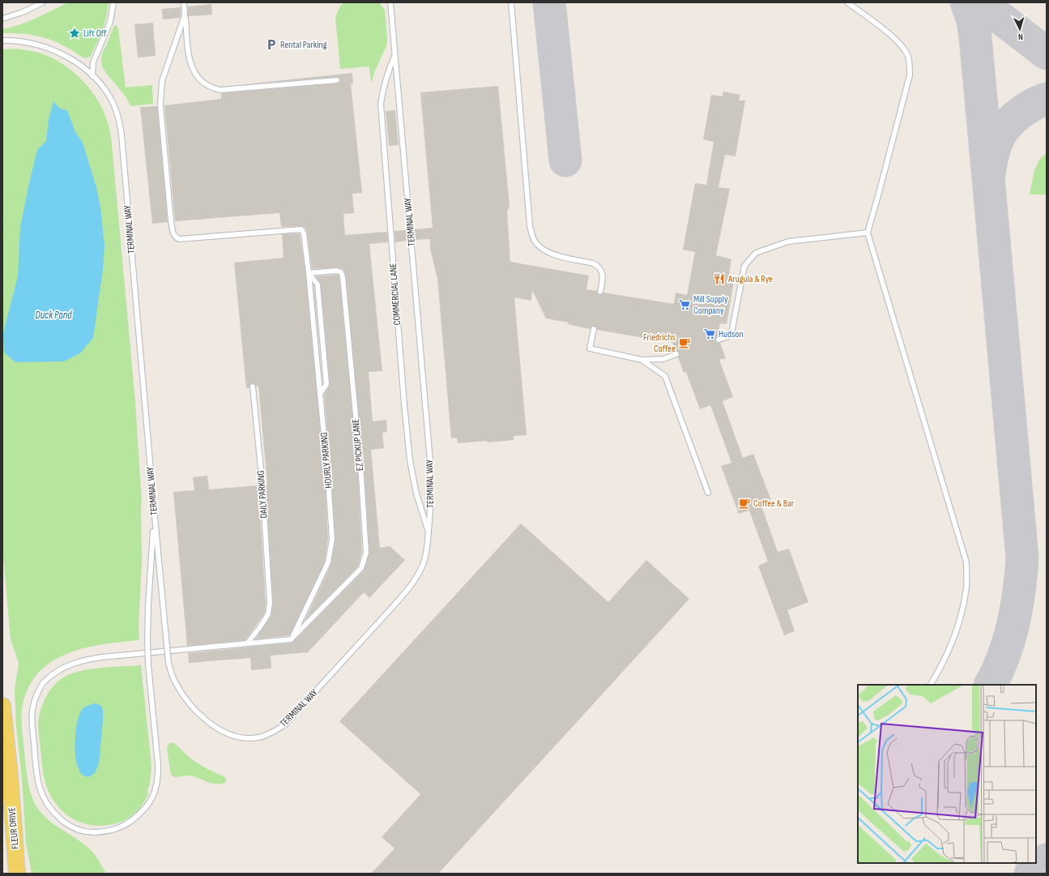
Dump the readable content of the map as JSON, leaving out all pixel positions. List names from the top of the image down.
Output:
{
  "streets": {
    "main road": ["FLEUR DRIVE"],
    "lane": [
      "TERMINAL WAY",
      "COMMERCIAL LANE",
      "EZ PICKUP LANE",
      "HOURLY PARKING",
      "DAILY PARKING"
    ]
  },
  "crossings": [
    ["TERMINAL WAY", "COMMERCIAL LANE"],
    ["EZ PICKUP LANE", "HOURLY PARKING"]
  ],
  "water": ["Duck Pond"],
  "places": {
    "place": ["Lift Off"],
    "parking": ["Rental Parking"],
    "restaurant": ["Arugula & Rye"],
    "supermarket": ["Mill Supply Company", "Hudson"],
    "cafe": ["Friedrichs Coffee", "Coffee & Bar"]
  },
  "north": "bottom"
}
